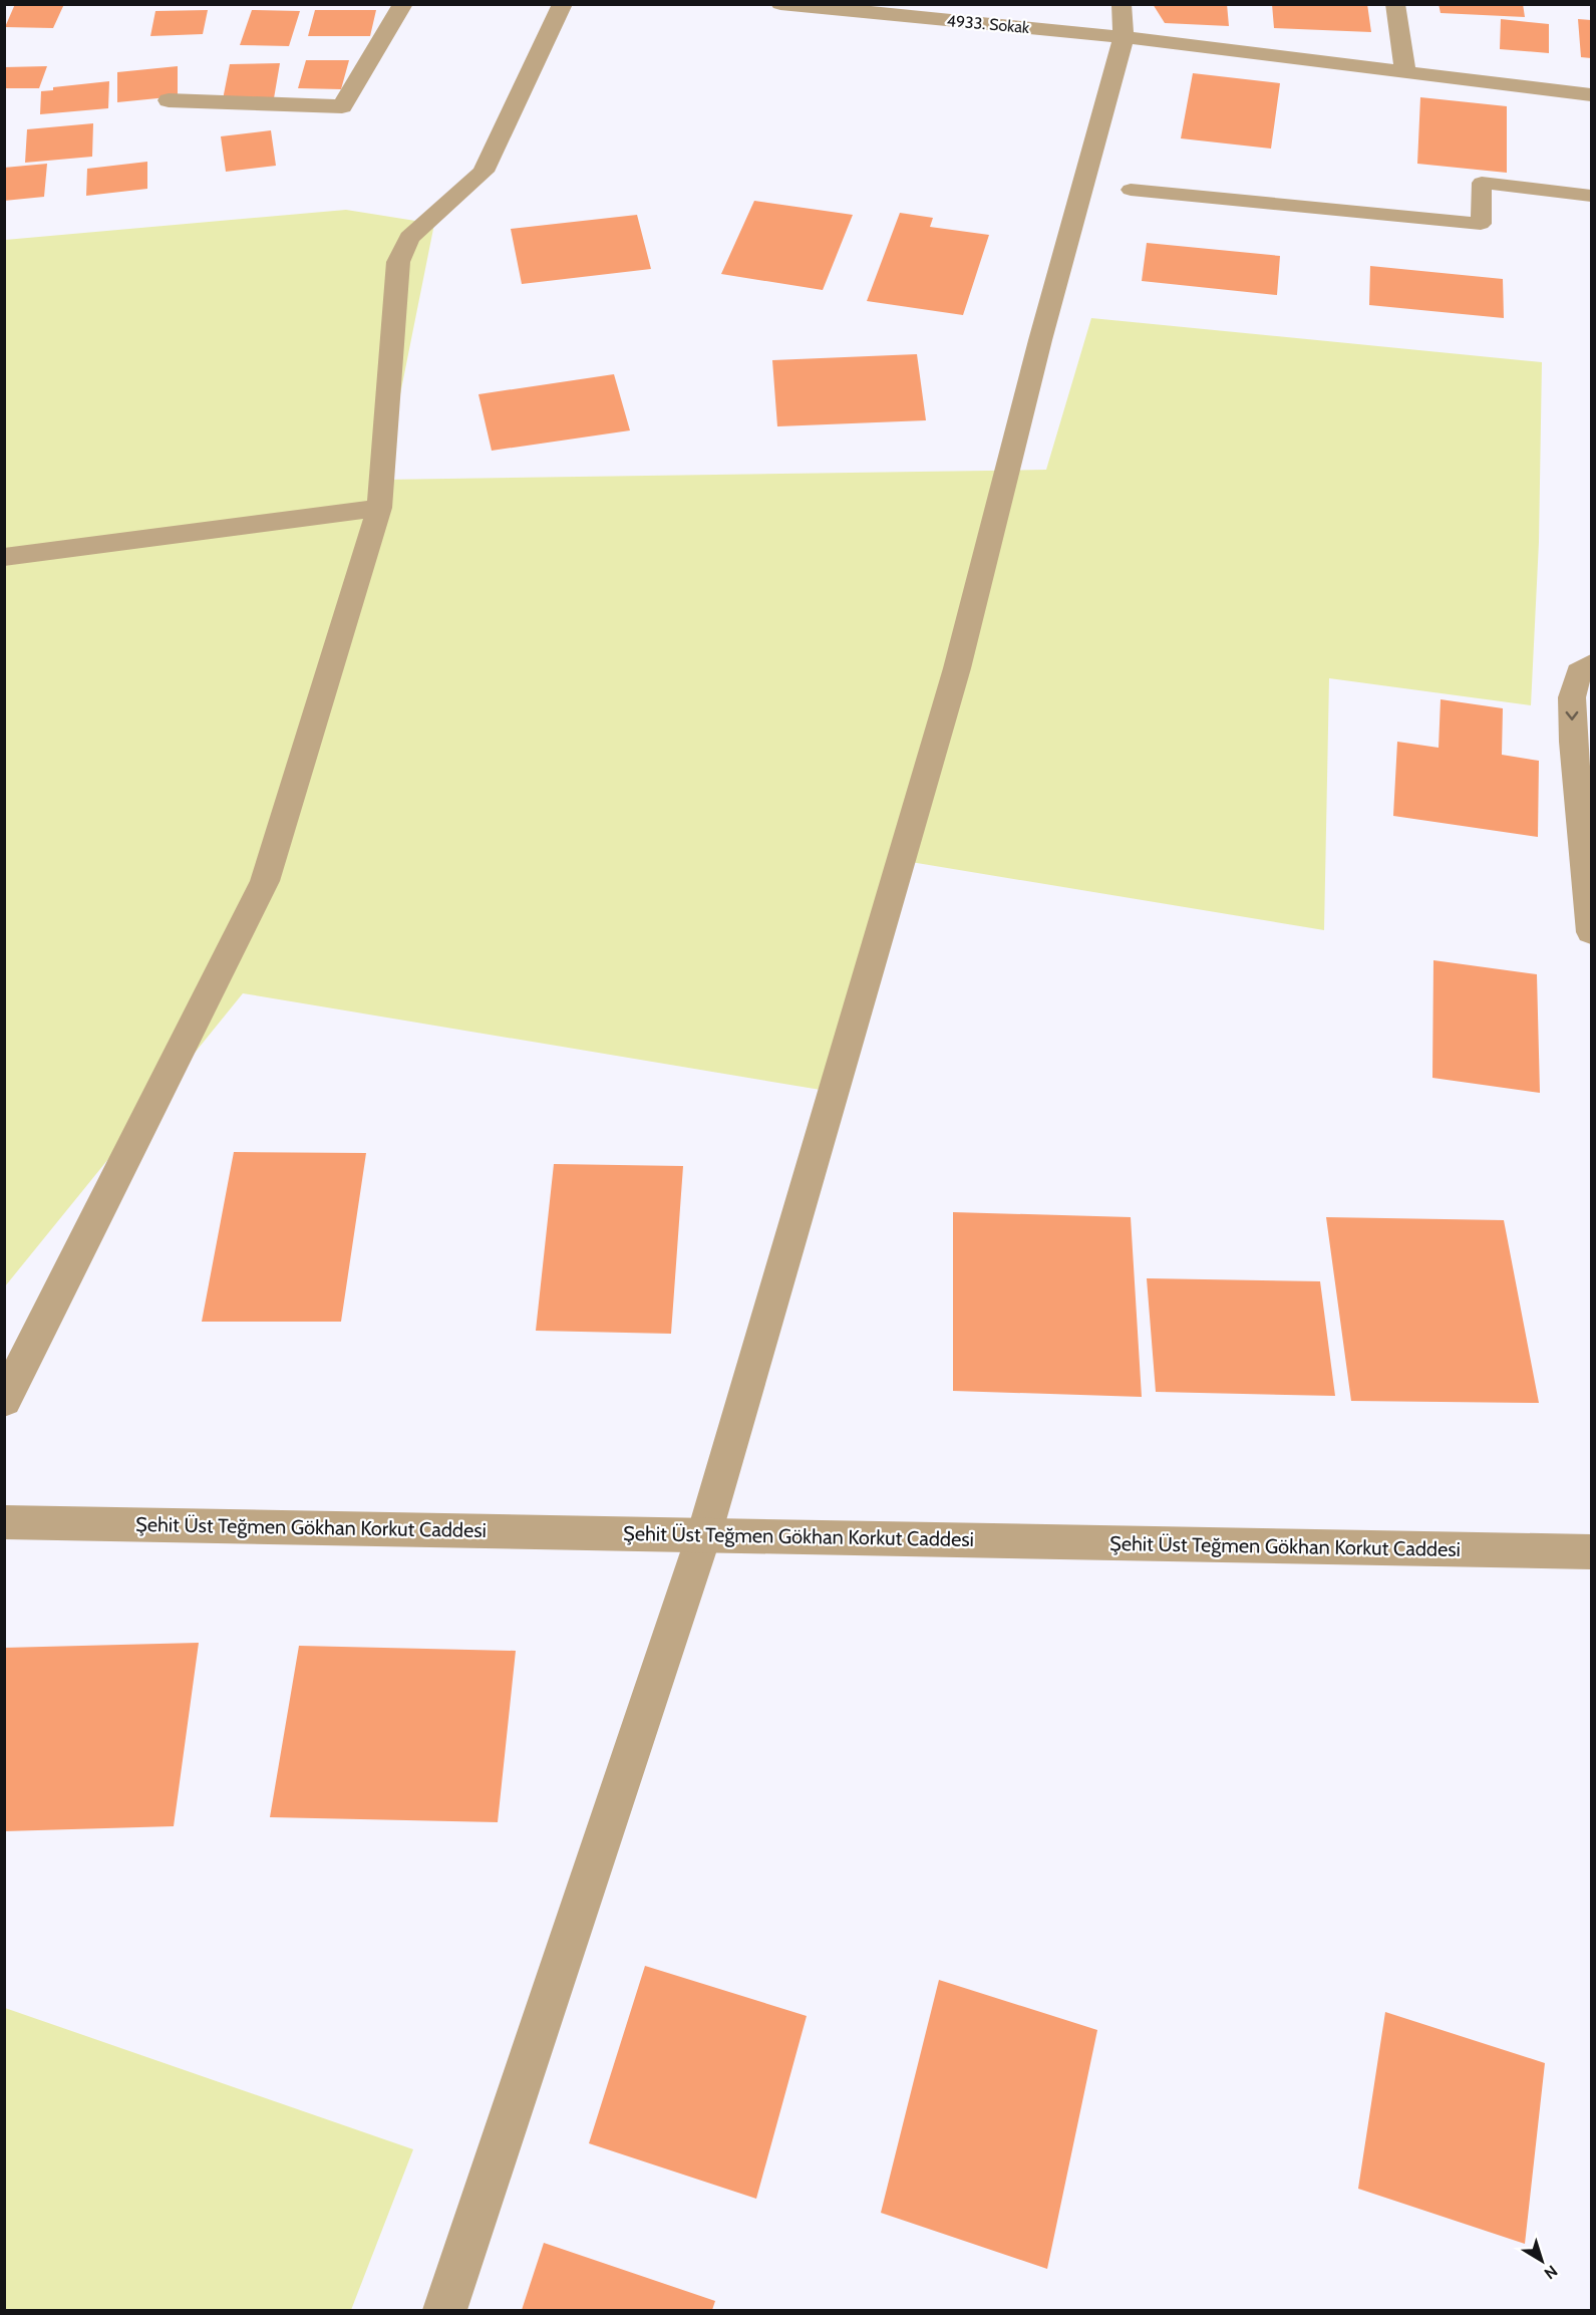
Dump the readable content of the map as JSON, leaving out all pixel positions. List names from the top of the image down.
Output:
{
  "streets": {
    "street": ["4933. Sokak", "Şehit Üst Teğmen Gökhan Korkut Caddesi"]
  },
  "north": "bottom right"
}
